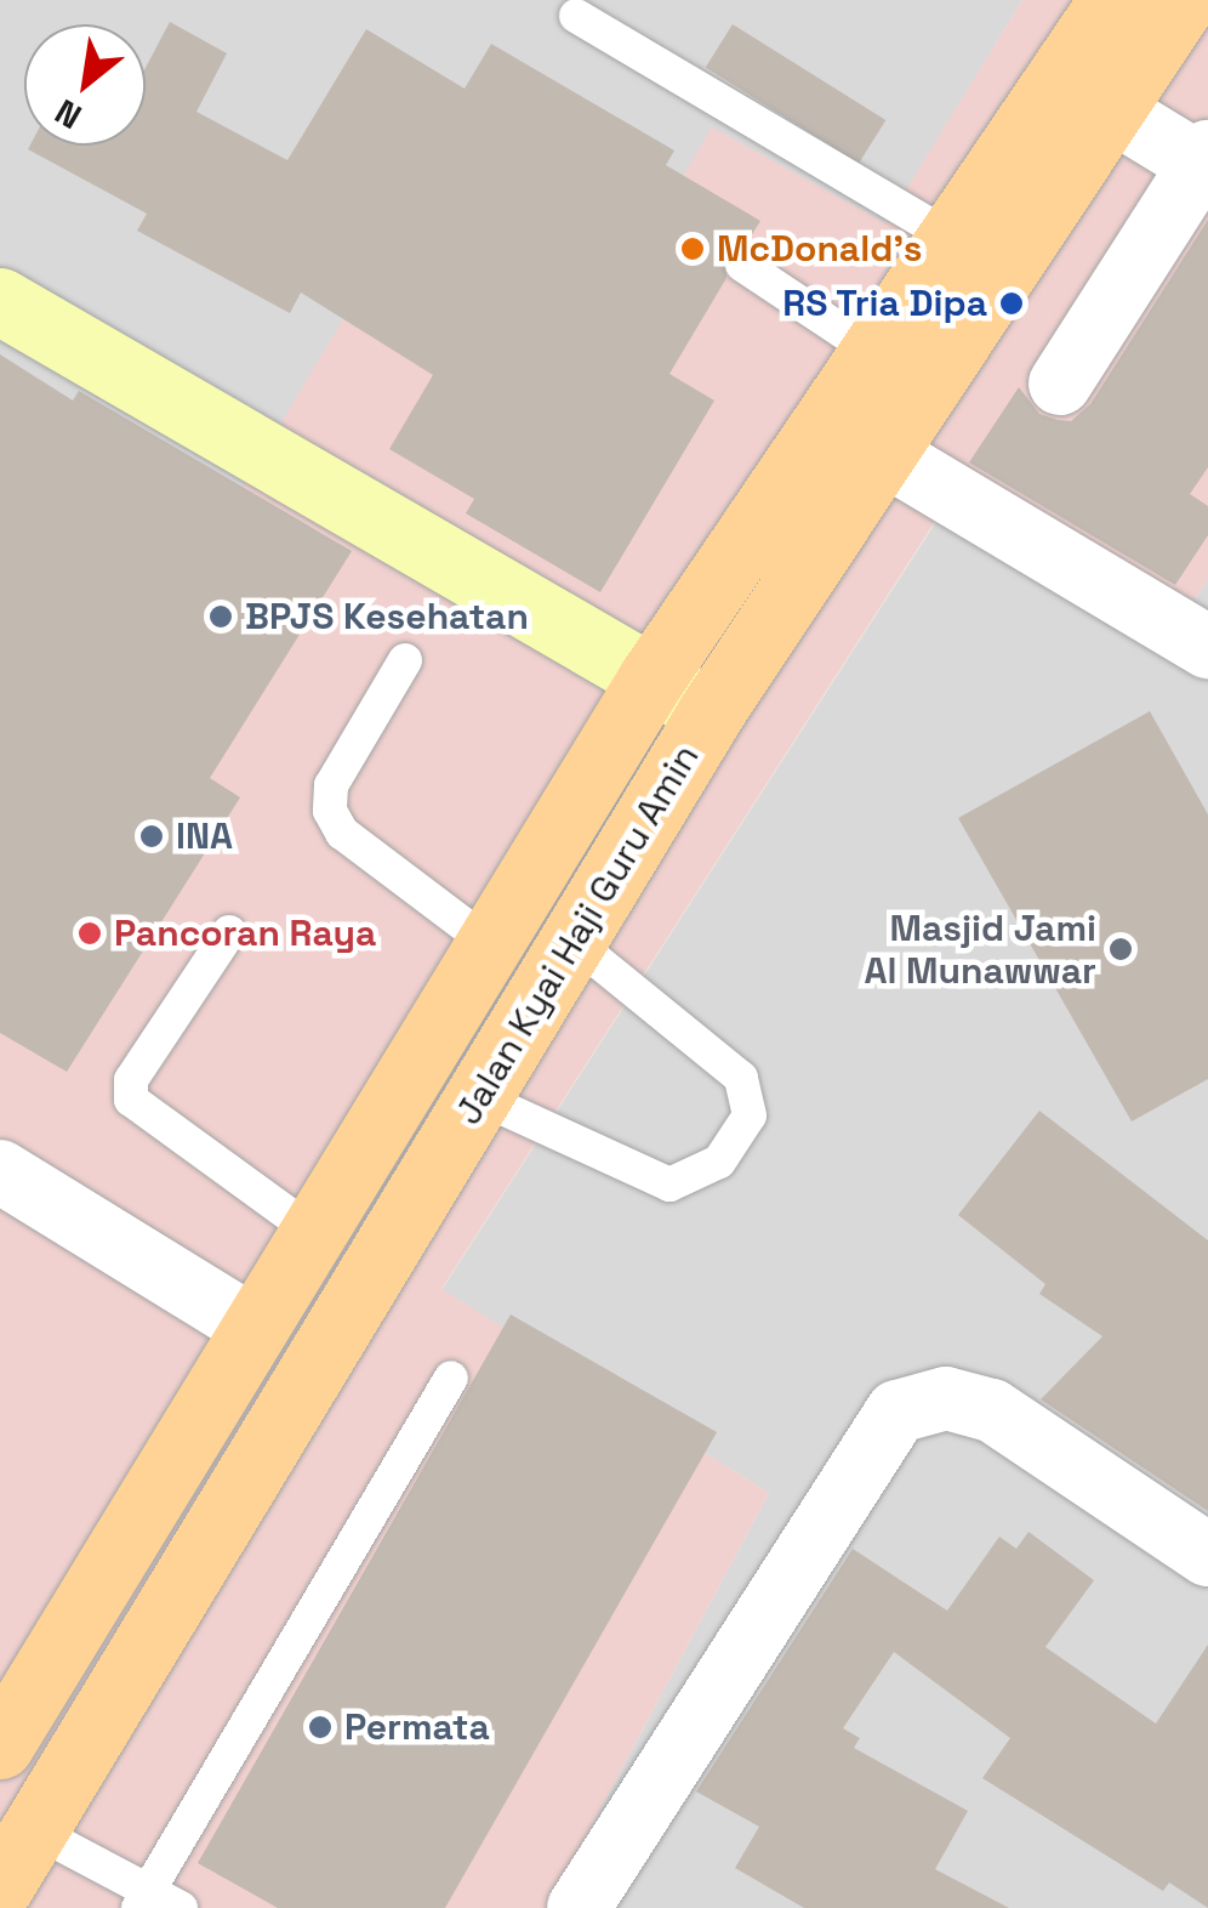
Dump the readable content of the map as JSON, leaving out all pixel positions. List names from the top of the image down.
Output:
{
  "streets": {
    "main road": ["Jalan Kyai Haji Guru Amin"]
  },
  "places": [
    "McDonald's",
    "RS Tria Dipa",
    "BPJS Kesehatan",
    "INA",
    "Pancoran Raya",
    "Masjid Jami Al Munawwar",
    "Permata"
  ],
  "north": "bottom left"
}
